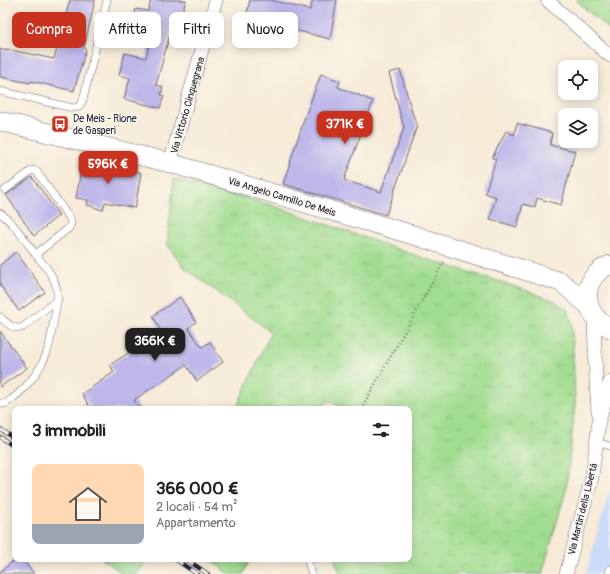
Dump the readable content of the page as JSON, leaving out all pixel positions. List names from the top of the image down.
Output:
{
  "streets": {
    "street": ["Via Vittorio Cinquegrana", "Via Angelo Camillo De Meis", "Via Martiri della Libertà"]
  },
  "crossings": [
    ["Via Vittorio Cinquegrana", "Via Angelo Camillo De Meis"],
    ["Via Angelo Camillo De Meis", "Via Martiri della Libertà"]
  ],
  "places": {
    "bus stop": ["De Meis - Rione de Gasperi"]
  },
  "page": {
    "chip": [
      "Compra",
      "Affitta",
      "Filtri",
      "Nuovo"
    ],
    "price": ["371K €", "596K €", "366K €"],
    "heading": "3 immobili",
    "list": [
      {
        "name": "366 000 €",
        "note": "2 locali · 54 m² · Appartamento"
      }
    ]
  }
}
